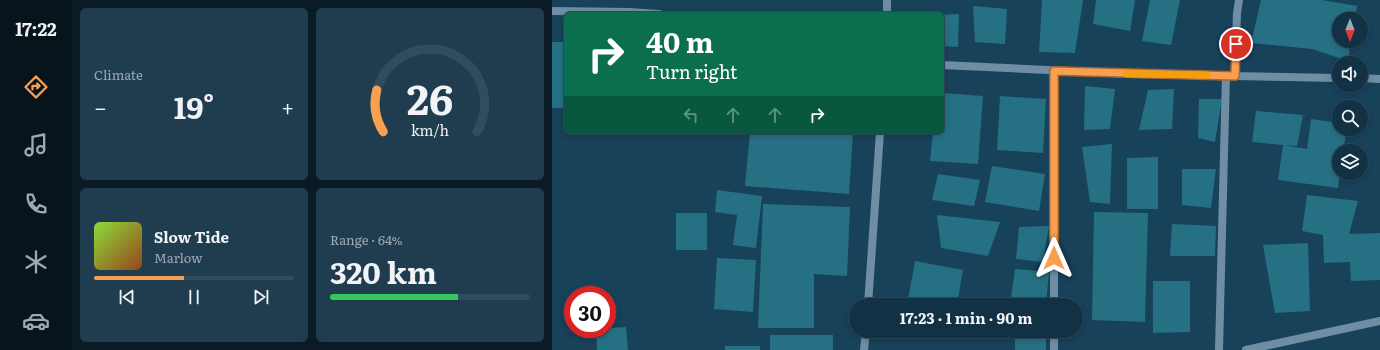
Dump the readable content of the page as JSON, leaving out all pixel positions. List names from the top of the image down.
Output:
{
  "north": "bottom",
  "page": {
    "tabs": "17:22",
    "tile": [
      "Climate",
      ["Range · 64%", "320 km"]
    ],
    "turn": ["40 m", "Turn right"],
    "heat": ["−", "19°", "+"],
    "song": ["Slow Tide", "Marlow"],
    "limit": "30",
    "trip": "17:23 · 1 min · 90 m",
    "gauge": ["26", "km/h"]
  }
}
